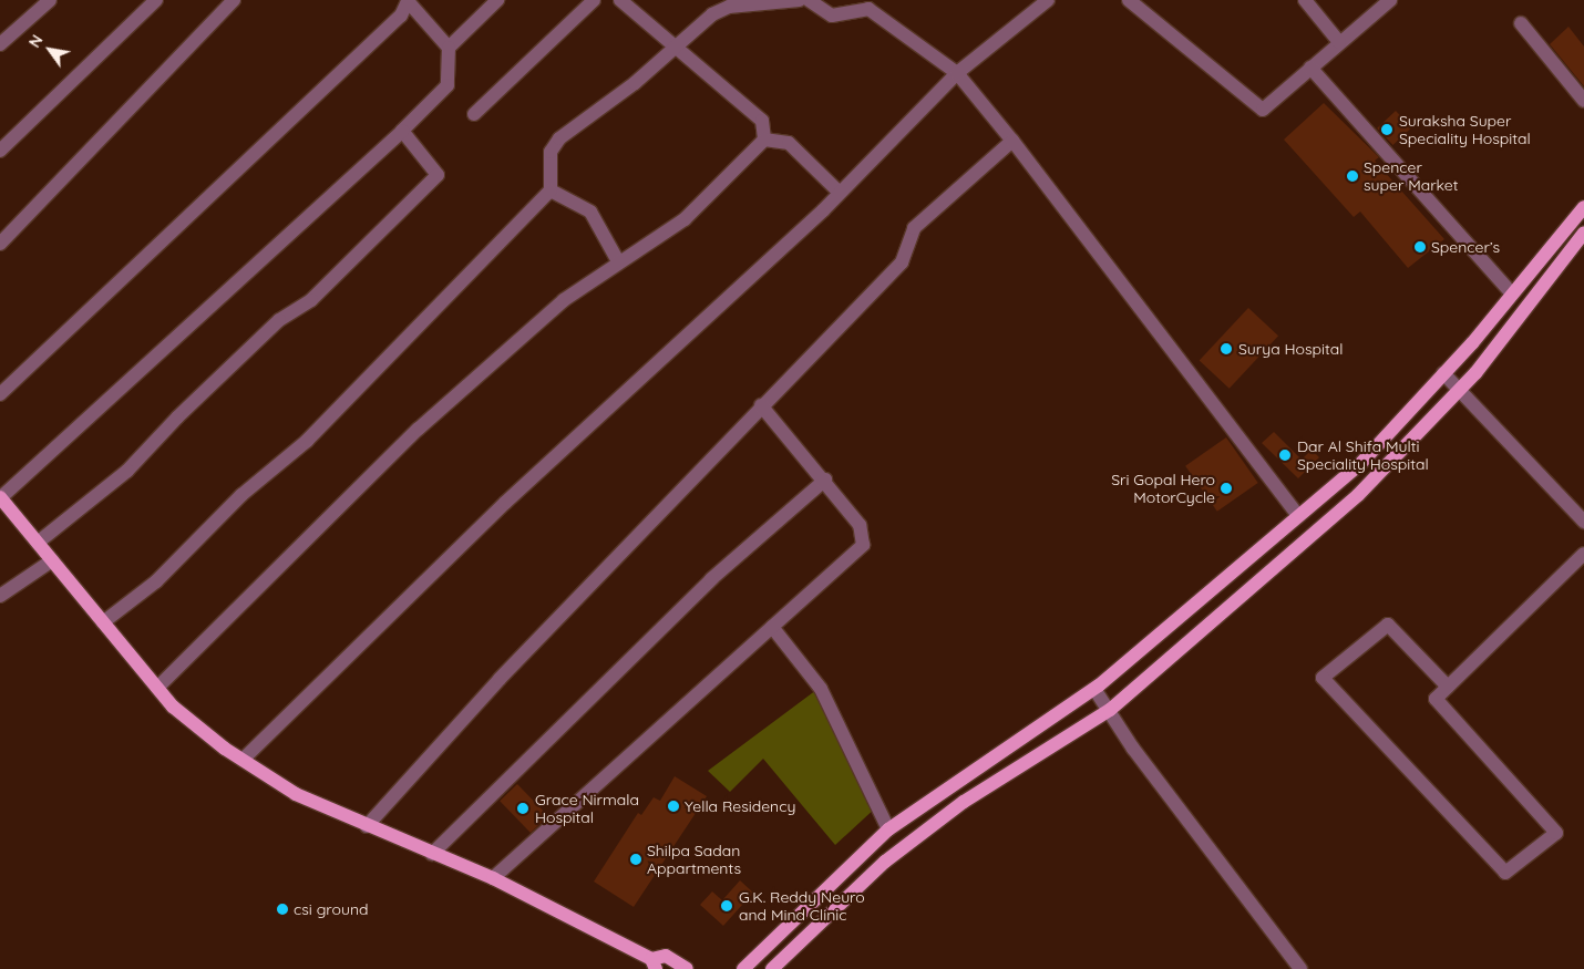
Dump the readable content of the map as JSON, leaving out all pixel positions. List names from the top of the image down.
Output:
{
  "places": [
    "Suraksha Super Speciality Hospital",
    "Spencer super Market",
    "Spencer’s",
    "Surya Hospital",
    "Dar Al Shifa Multi Speciality Hospital",
    "Sri Gopal Hero MotorCycle",
    "Yella Residency",
    "Grace Nirmala Hospital",
    "Shilpa Sadan Appartments",
    "G.K. Reddy Neuro and Mind Clinic",
    "csi ground"
  ],
  "north": "top left"
}
